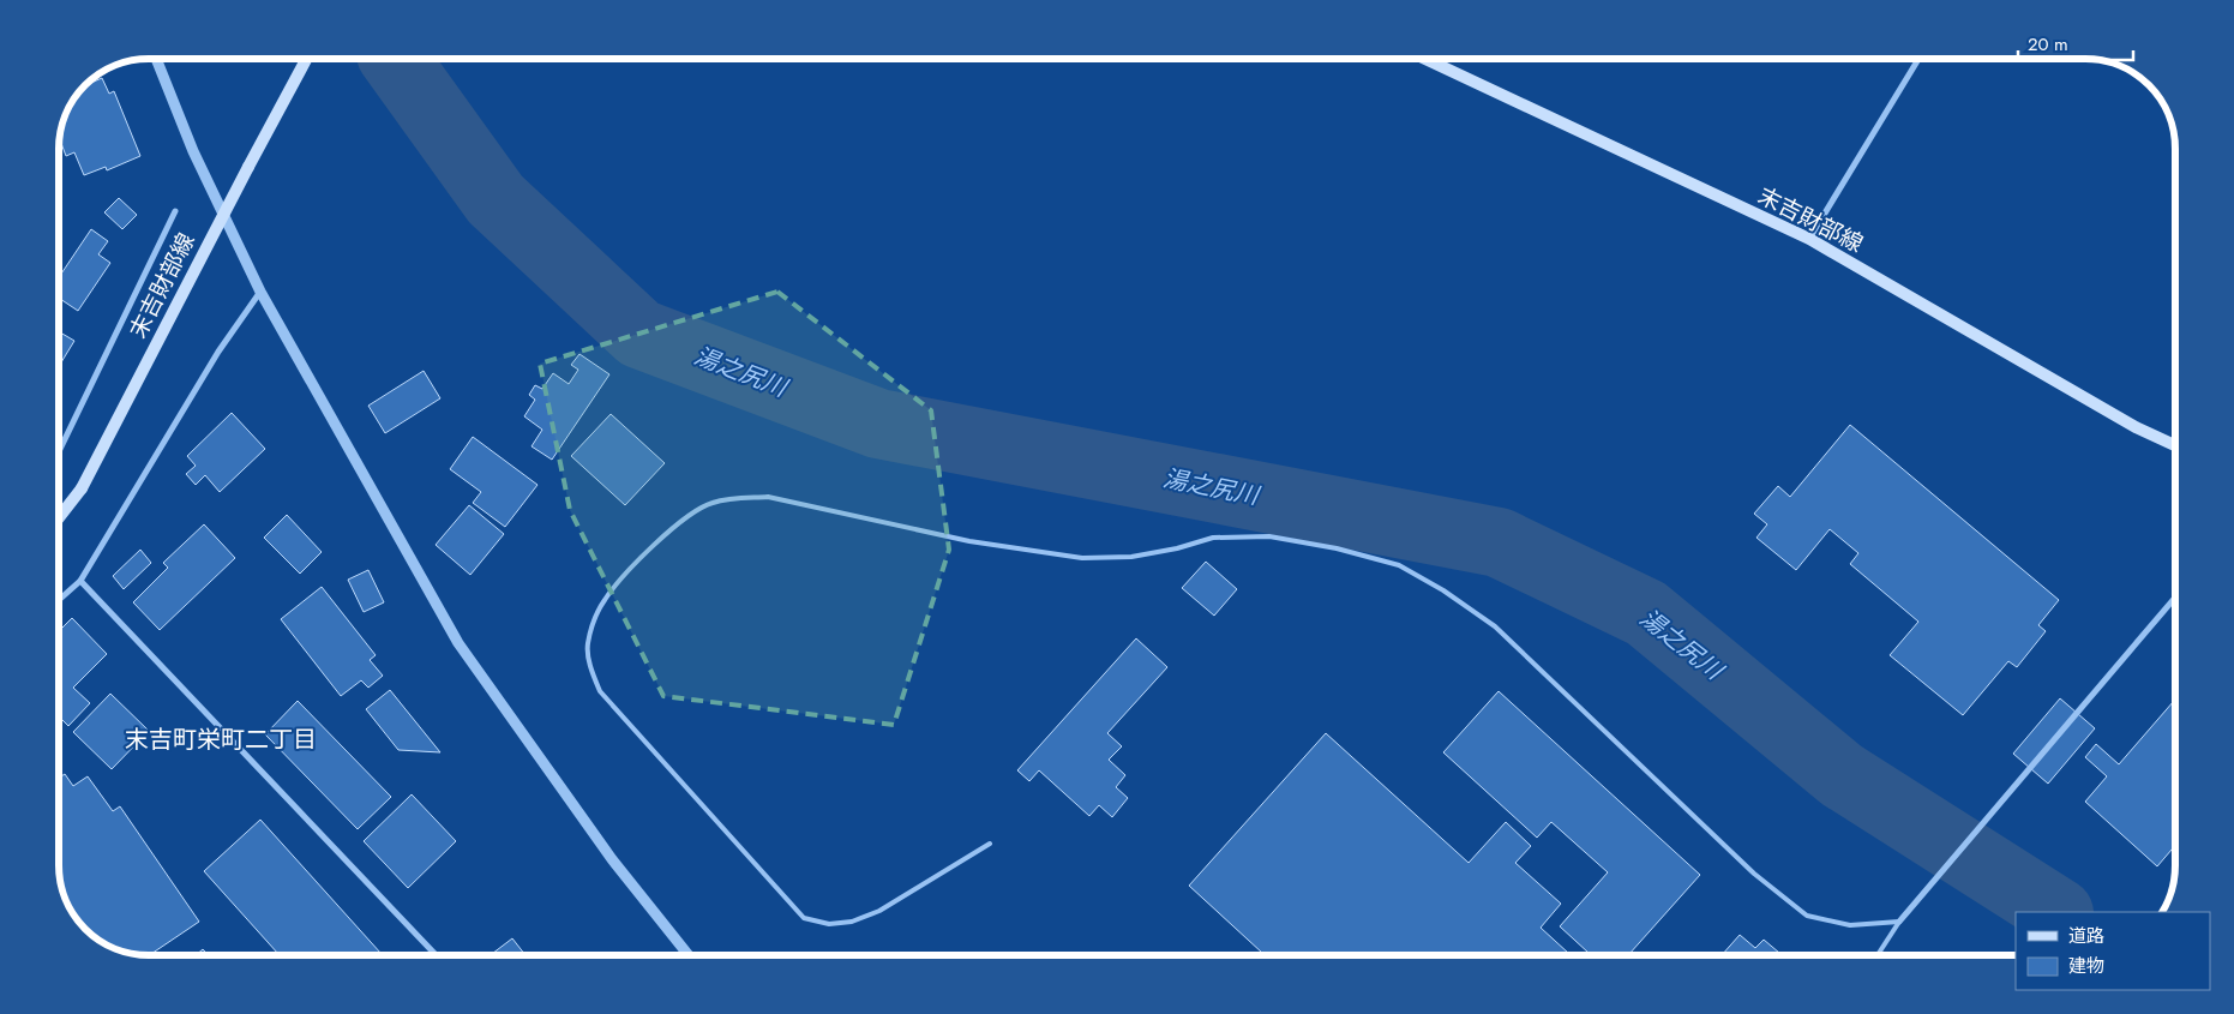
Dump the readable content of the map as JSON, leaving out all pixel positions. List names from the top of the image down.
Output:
{
  "streets": {
    "main road": ["末吉財部線"]
  },
  "districts": ["末吉町栄町二丁目"],
  "water": ["湯之尻川"],
  "legend": ["道路", "建物"],
  "scale_bar": "20 m"
}
